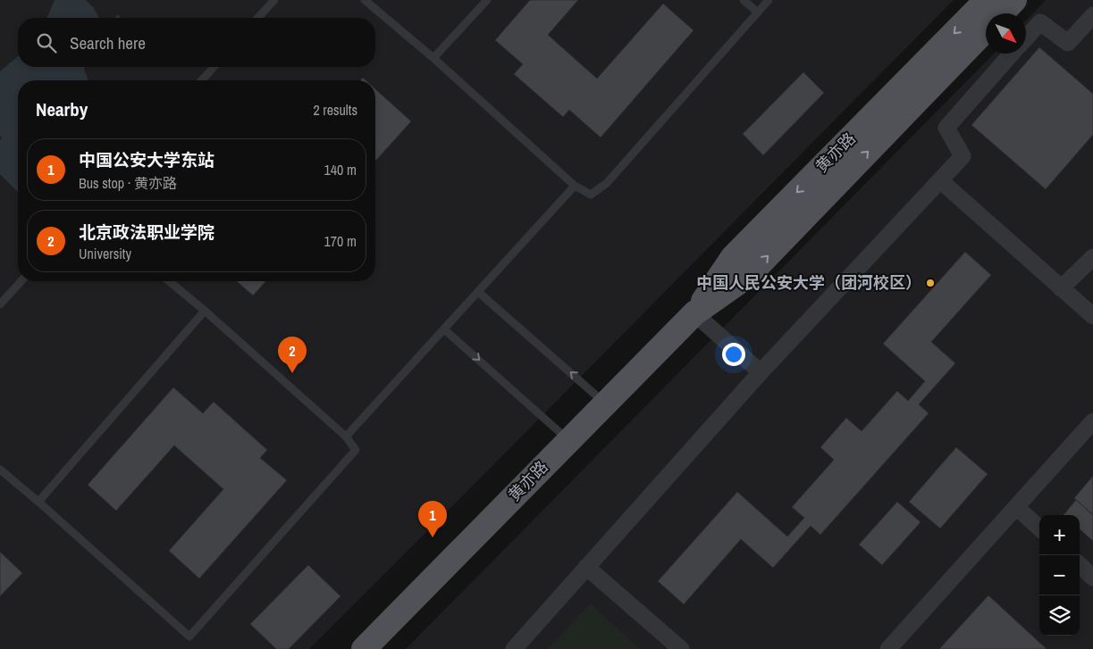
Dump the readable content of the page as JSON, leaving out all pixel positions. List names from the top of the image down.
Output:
{
  "streets": {
    "main road": ["黄亦路"]
  },
  "places": ["中国人民公安大学（团河校区）"],
  "north": "bottom right",
  "page": {
    "search": "Search here",
    "heading": ["Nearby", "2 results"],
    "list": [
      {
        "mark": "1",
        "name": "中国公安大学东站",
        "note": "Bus stop · 黄亦路",
        "value": "140 m"
      },
      {
        "mark": "2",
        "name": "北京政法职业学院",
        "note": "University",
        "value": "170 m"
      }
    ],
    "pins": ["2", "1"],
    "map_buttons": ["+", "−"]
  }
}
